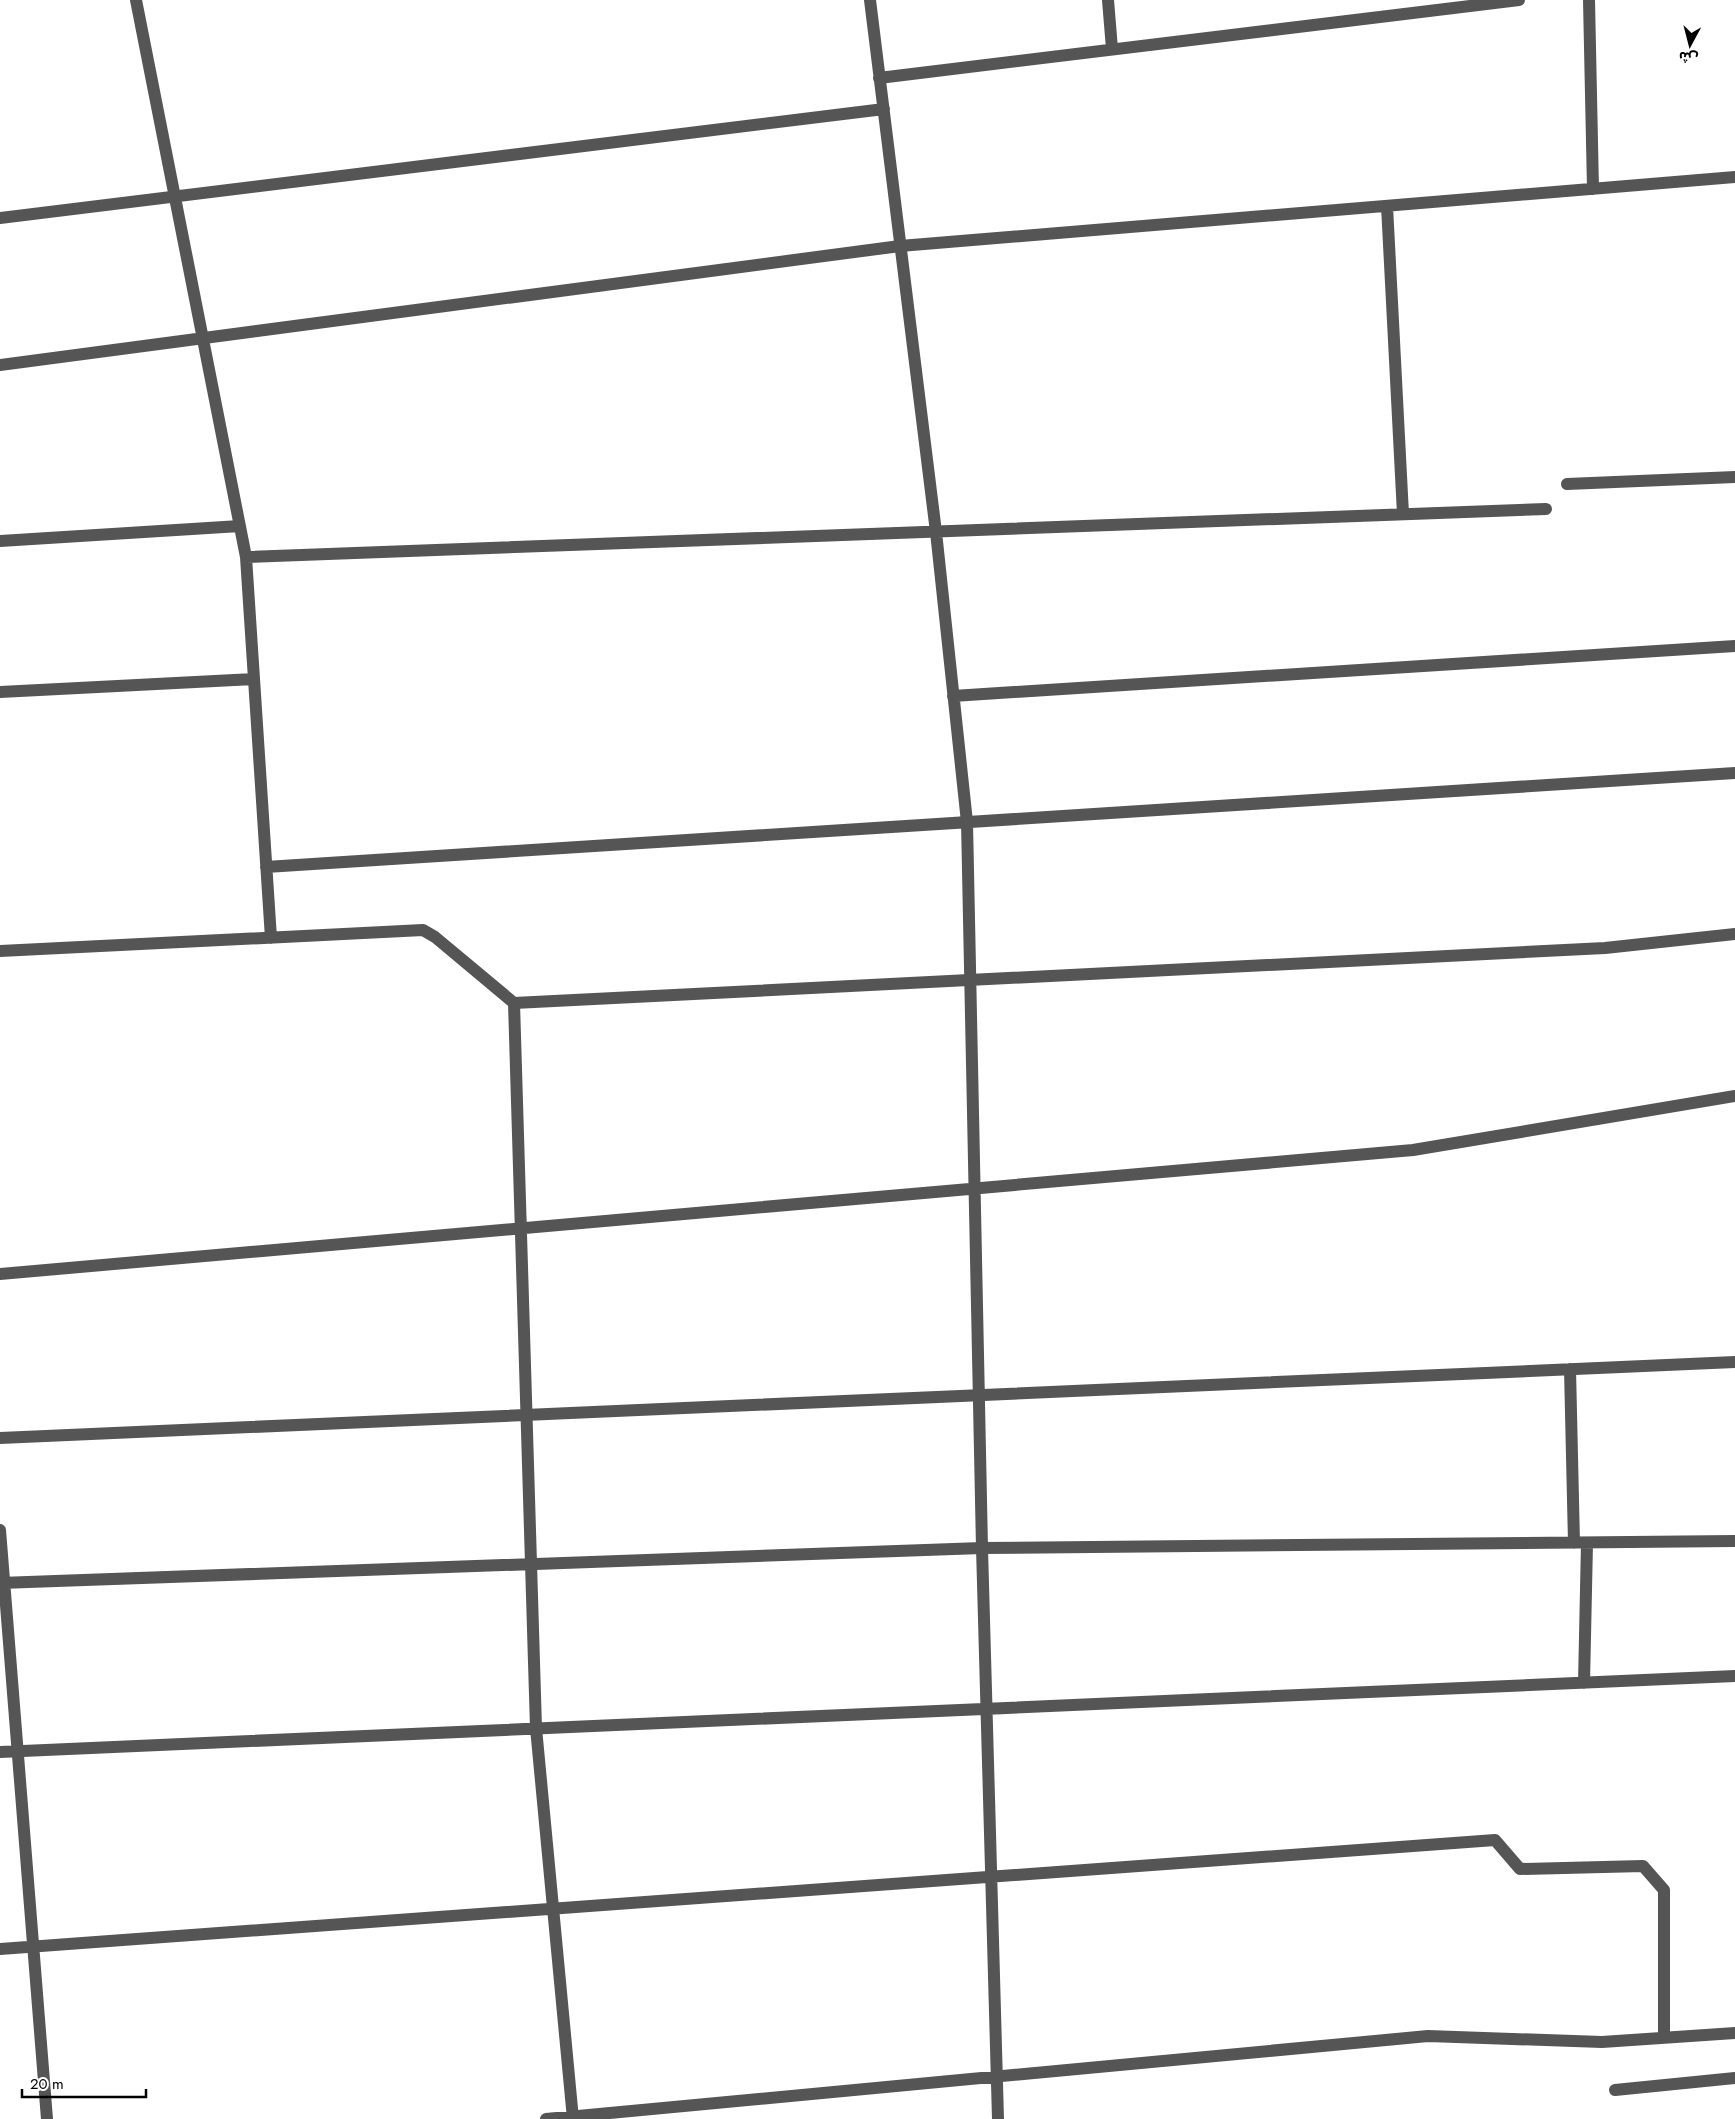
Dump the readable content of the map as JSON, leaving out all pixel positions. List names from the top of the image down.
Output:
{
  "scale_bar": "20 m",
  "north": "bottom"
}
